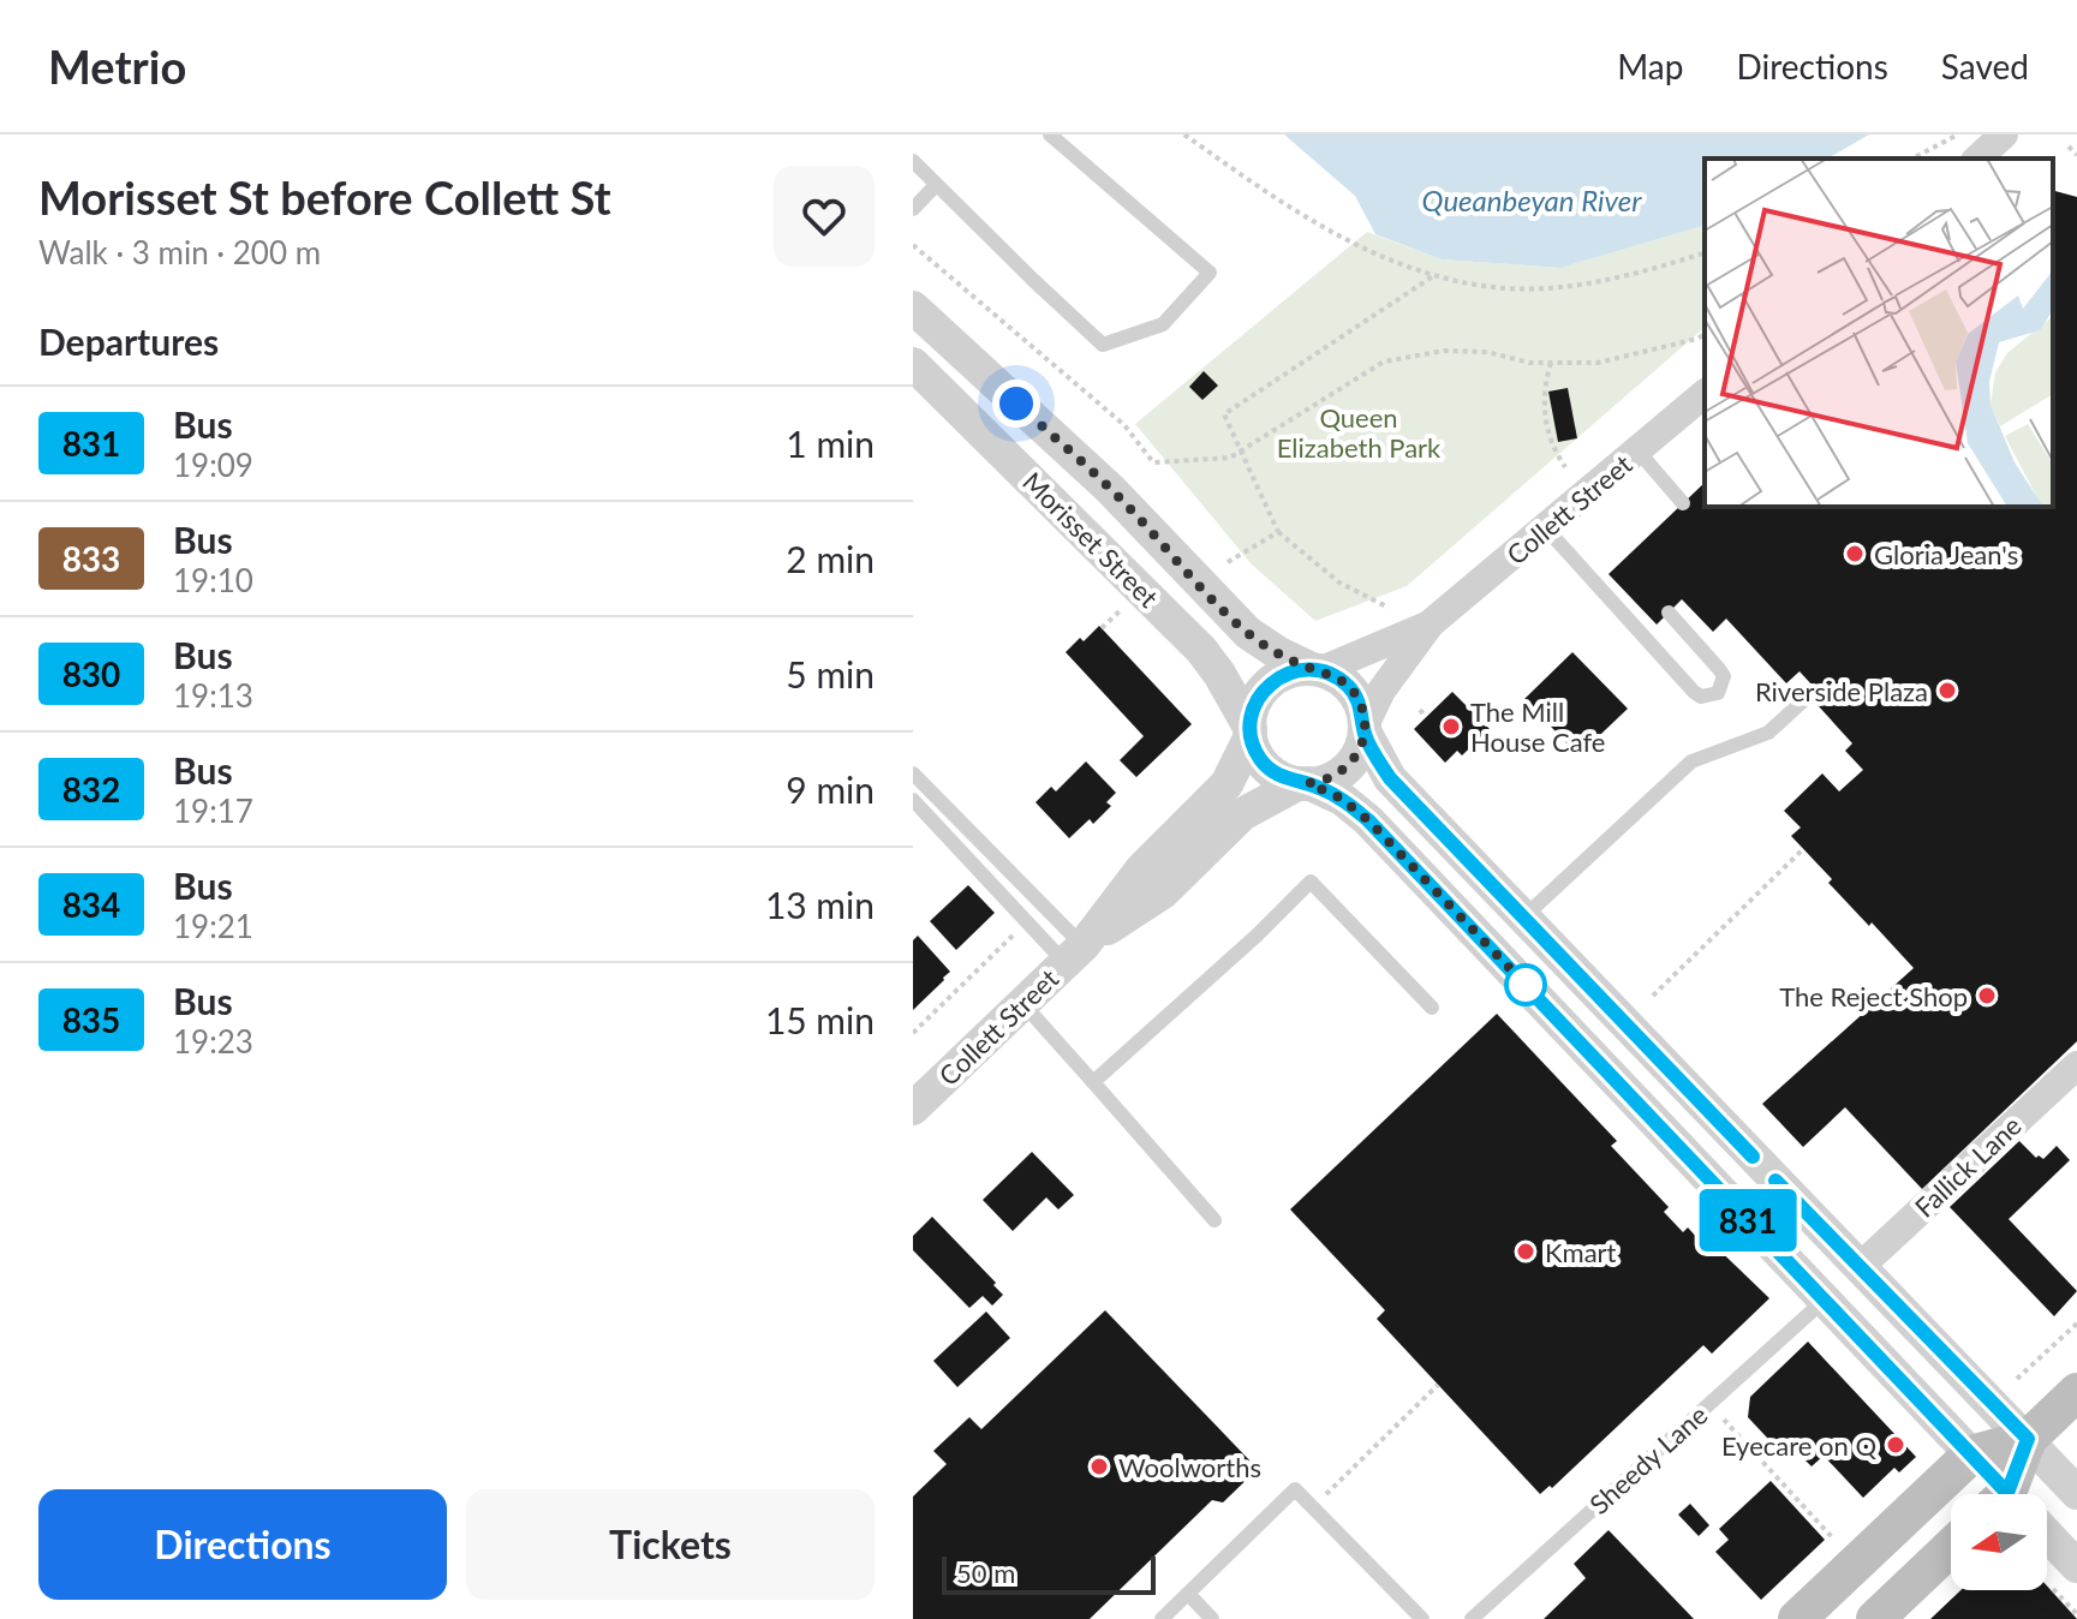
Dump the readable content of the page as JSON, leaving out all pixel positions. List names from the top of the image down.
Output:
{
  "streets": {
    "street": ["Collett Street", "Morisset Street", "Fallick Lane"],
    "lane": ["Sheedy Lane"]
  },
  "crossings": [
    ["Collett Street", "Morisset Street"]
  ],
  "water": ["Queanbeyan River"],
  "parks": ["Queen Elizabeth Park"],
  "places": [
    "Gloria Jean's",
    "Riverside Plaza",
    "The Mill House Cafe",
    "The Reject Shop",
    "Kmart",
    "Eyecare on Q",
    "Woolworths"
  ],
  "lines": ["bus line 831"],
  "scale_bar": "50 m",
  "north": "left",
  "page": {
    "header": "Metrio",
    "nav": ["Map", "Directions", "Saved"],
    "heading": [
      ["Morisset St before Collett St", "Walk · 3 min · 200 m"],
      "Departures"
    ],
    "on_map": "831",
    "list": [
      {
        "mark": "831",
        "name": "Bus",
        "note": "19:09",
        "value": "1 min"
      },
      {
        "mark": "833",
        "name": "Bus",
        "note": "19:10",
        "value": "2 min"
      },
      {
        "mark": "830",
        "name": "Bus",
        "note": "19:13",
        "value": "5 min"
      },
      {
        "mark": "832",
        "name": "Bus",
        "note": "19:17",
        "value": "9 min"
      },
      {
        "mark": "834",
        "name": "Bus",
        "note": "19:21",
        "value": "13 min"
      },
      {
        "mark": "835",
        "name": "Bus",
        "note": "19:23",
        "value": "15 min"
      }
    ],
    "buttons": ["Directions", "Tickets"],
    "scale": "50 m"
  }
}
